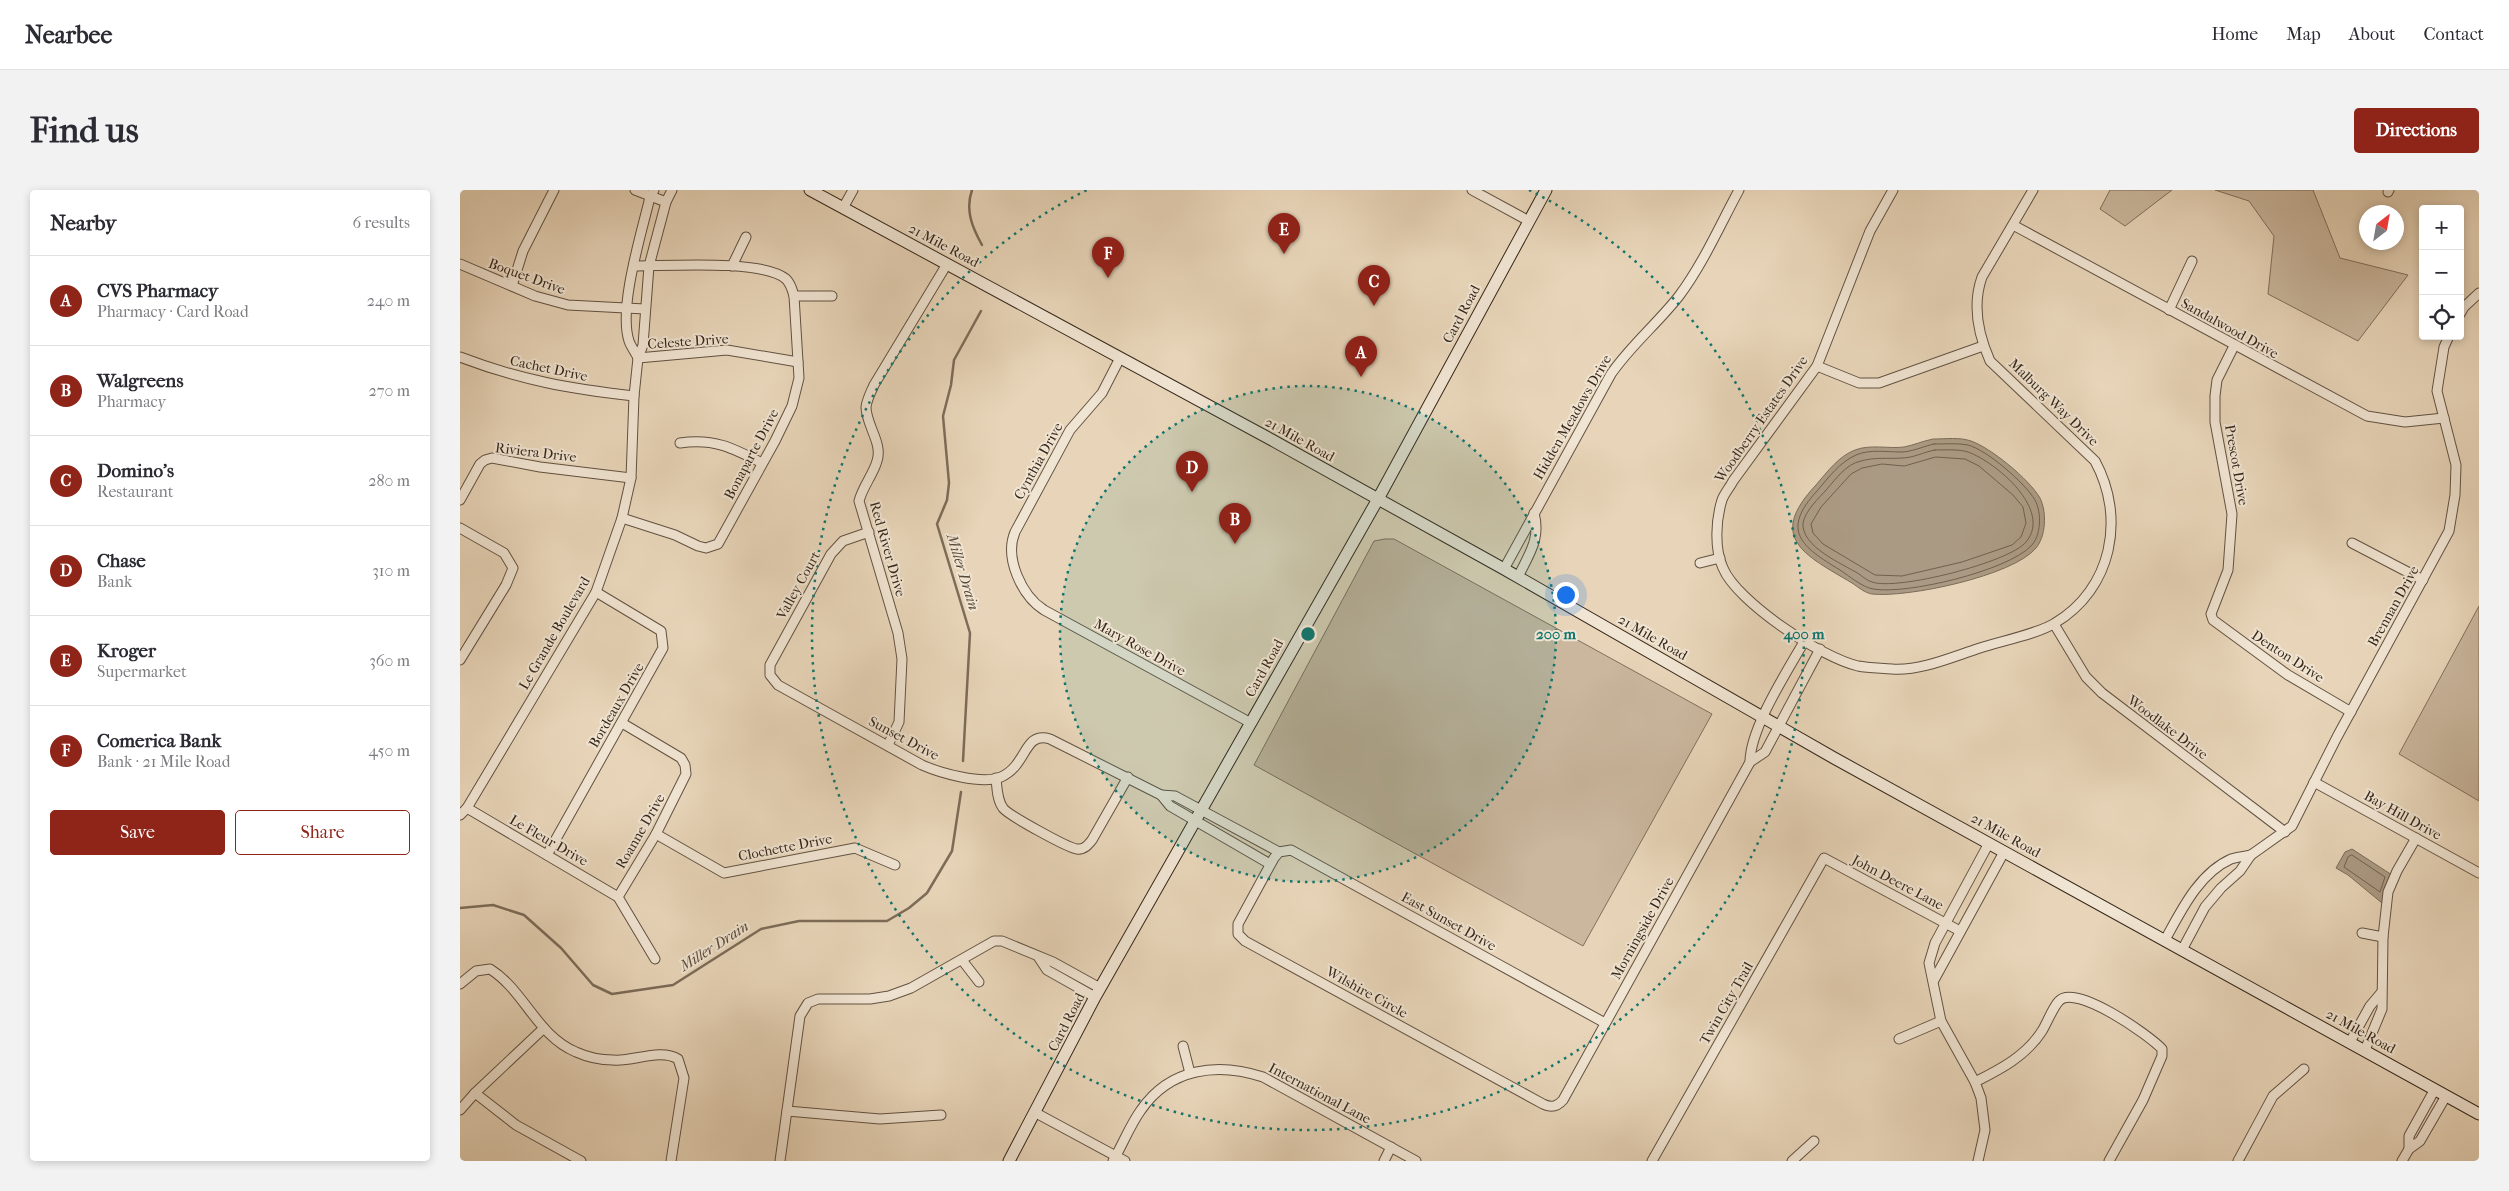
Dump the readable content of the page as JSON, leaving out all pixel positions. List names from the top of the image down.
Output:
{
  "streets": {
    "street": [
      "21 Mile Road",
      "Boquet Drive",
      "Card Road",
      "Sandalwood Drive",
      "Celeste Drive",
      "Cachet Drive",
      "Malburg Way Drive",
      "Hidden Meadows Drive",
      "Woodberry Estates Drive",
      "Riviera Drive",
      "Bonaparte Drive",
      "Cynthia Drive",
      "Prescot Drive",
      "Red River Drive",
      "Valley Court",
      "Brennan Drive",
      "Le Grande Boulevard",
      "Mary Rose Drive",
      "Denton Drive",
      "Bordeaux Drive",
      "Woodlake Drive",
      "Sunset Drive",
      "Bay Hill Drive",
      "Roanne Drive",
      "Le Fleur Drive",
      "Clochette Drive",
      "John Deere Lane",
      "East Sunset Drive",
      "Morningside Drive",
      "Wilshire Circle",
      "Twin City Trail",
      "International Lane"
    ]
  },
  "crossings": [
    ["21 Mile Road", "Card Road"],
    ["21 Mile Road", "Hidden Meadows Drive"],
    ["21 Mile Road", "Cynthia Drive"],
    ["21 Mile Road", "Red River Drive"],
    ["21 Mile Road", "Brennan Drive"],
    ["21 Mile Road", "Morningside Drive"],
    ["Boquet Drive", "Le Grande Boulevard"],
    ["Card Road", "Mary Rose Drive"],
    ["Card Road", "East Sunset Drive"],
    ["Sandalwood Drive", "Malburg Way Drive"],
    ["Sandalwood Drive", "Prescot Drive"],
    ["Sandalwood Drive", "Brennan Drive"],
    ["Celeste Drive", "Bonaparte Drive"],
    ["Celeste Drive", "Le Grande Boulevard"],
    ["Cachet Drive", "Le Grande Boulevard"],
    ["Malburg Way Drive", "Woodberry Estates Drive"],
    ["Malburg Way Drive", "Woodlake Drive"],
    ["Malburg Way Drive", "Morningside Drive"],
    ["Woodberry Estates Drive", "Morningside Drive"],
    ["Riviera Drive", "Le Grande Boulevard"],
    ["Bonaparte Drive", "Le Grande Boulevard"],
    ["Cynthia Drive", "Mary Rose Drive"],
    ["Prescot Drive", "Denton Drive"],
    ["Red River Drive", "Valley Court"],
    ["Red River Drive", "Sunset Drive"],
    ["Valley Court", "Sunset Drive"],
    ["Brennan Drive", "Denton Drive"],
    ["Brennan Drive", "Woodlake Drive"],
    ["Brennan Drive", "Bay Hill Drive"],
    ["Le Grande Boulevard", "Bordeaux Drive"],
    ["Le Grande Boulevard", "Le Fleur Drive"],
    ["Bordeaux Drive", "Roanne Drive"],
    ["Bordeaux Drive", "Le Fleur Drive"],
    ["Roanne Drive", "Le Fleur Drive"],
    ["Roanne Drive", "Clochette Drive"],
    ["John Deere Lane", "Twin City Trail"],
    ["East Sunset Drive", "Morningside Drive"],
    ["Morningside Drive", "Wilshire Circle"]
  ],
  "water": ["Miller Drain"],
  "north": "top right",
  "page": {
    "header": "Nearbee",
    "nav": [
      "Home",
      "Map",
      "About",
      "Contact"
    ],
    "buttons": [
      "Directions",
      ["Save", "Share"]
    ],
    "title": "Find us",
    "heading": ["Nearby", "6 results"],
    "map_buttons": ["+", "−"],
    "pins": [
      "E",
      "F",
      "C",
      "A",
      "D",
      "B"
    ],
    "list": [
      {
        "mark": "A",
        "name": "CVS Pharmacy",
        "note": "Pharmacy · Card Road",
        "value": "240 m"
      },
      {
        "mark": "B",
        "name": "Walgreens",
        "note": "Pharmacy",
        "value": "270 m"
      },
      {
        "mark": "C",
        "name": "Domino's",
        "note": "Restaurant",
        "value": "280 m"
      },
      {
        "mark": "D",
        "name": "Chase",
        "note": "Bank",
        "value": "310 m"
      },
      {
        "mark": "E",
        "name": "Kroger",
        "note": "Supermarket",
        "value": "360 m"
      },
      {
        "mark": "F",
        "name": "Comerica Bank",
        "note": "Bank · 21 Mile Road",
        "value": "450 m"
      }
    ]
  },
  "rings": ["200 m", "400 m"]
}
